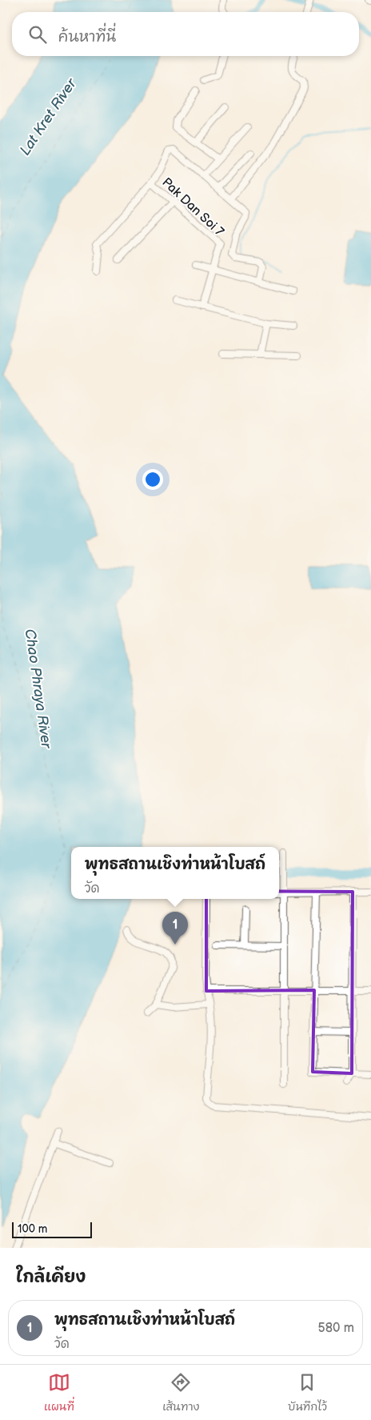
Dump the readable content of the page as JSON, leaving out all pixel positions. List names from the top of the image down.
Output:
{
  "streets": {
    "street": ["Pak Dan Soi 7"]
  },
  "water": ["Lat Kret River", "Chao Phraya River"],
  "scale_bar": "100 m",
  "page": {
    "search": "ค้นหาที่นี่",
    "popup": ["พุทธสถานเชิงท่าหน้าโบสถ์", "วัด"],
    "pins": "1",
    "scale": "100 m",
    "heading": "ใกล้เคียง",
    "list": [
      {
        "mark": "1",
        "name": "พุทธสถานเชิงท่าหน้าโบสถ์",
        "note": "วัด",
        "value": "580 m"
      }
    ],
    "nav": ["แผนที่", "เส้นทาง", "บันทึกไว้"]
  }
}
